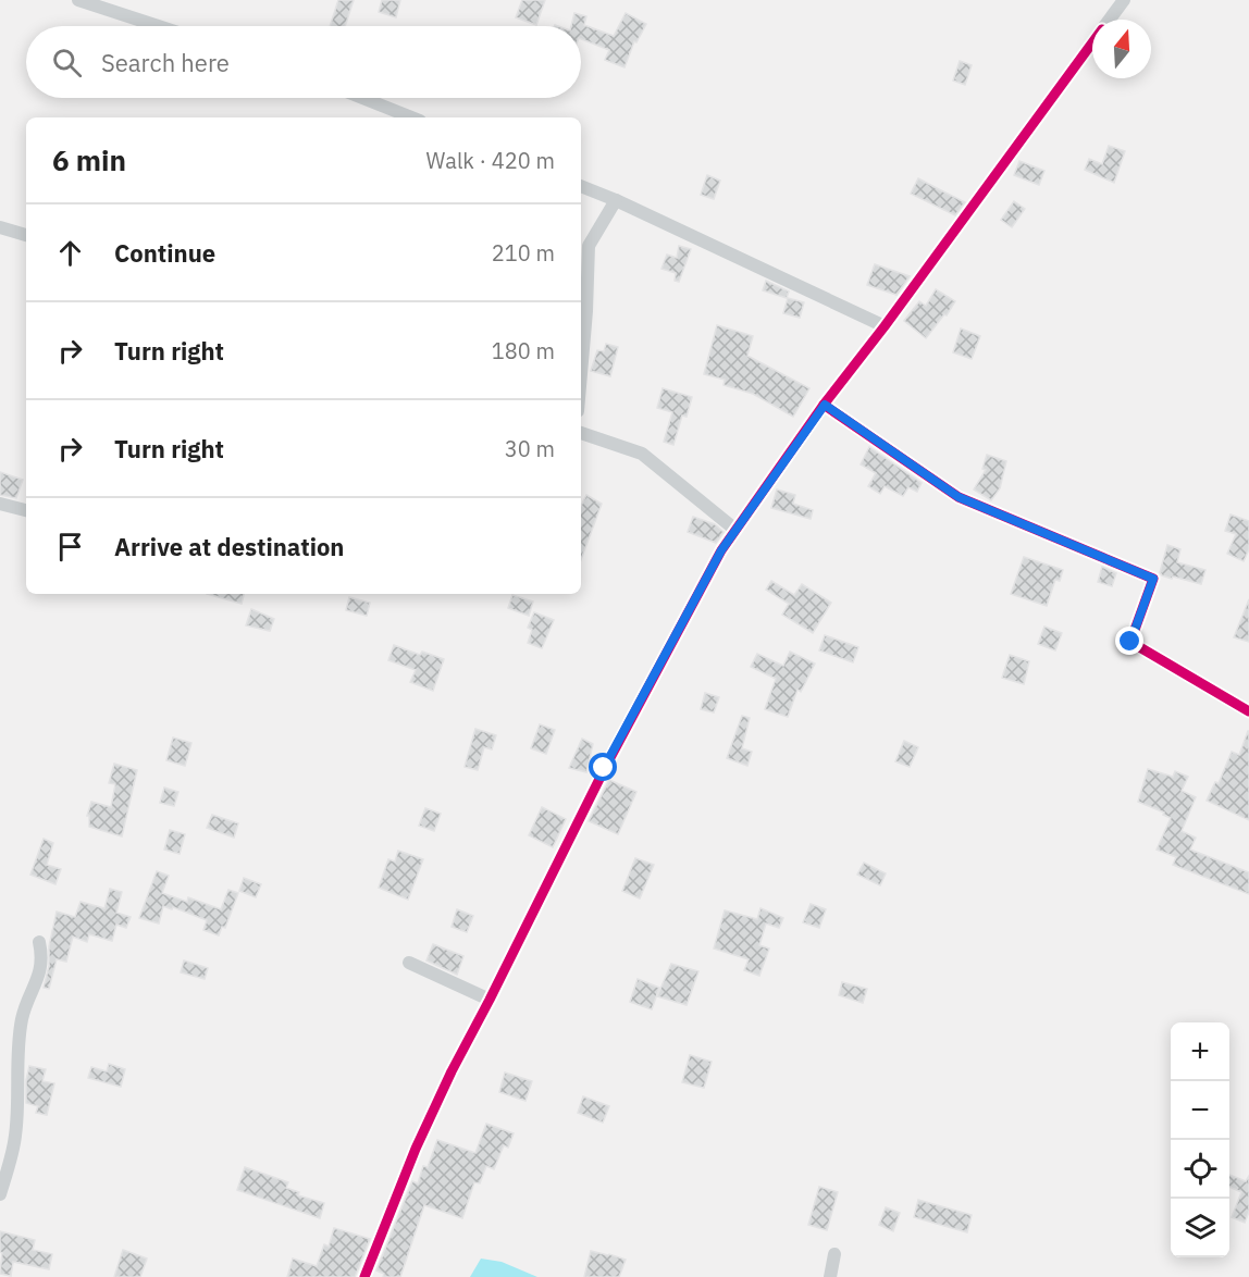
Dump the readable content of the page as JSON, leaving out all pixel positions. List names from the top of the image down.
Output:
{
  "north": "top",
  "page": {
    "search": "Search here",
    "heading": ["6 min", "Walk · 420 m"],
    "list": [
      ["Continue", "210 m"],
      ["Turn right", "180 m"],
      ["Turn right", "30 m"],
      "Arrive at destination"
    ],
    "map_buttons": ["+", "−"]
  }
}
